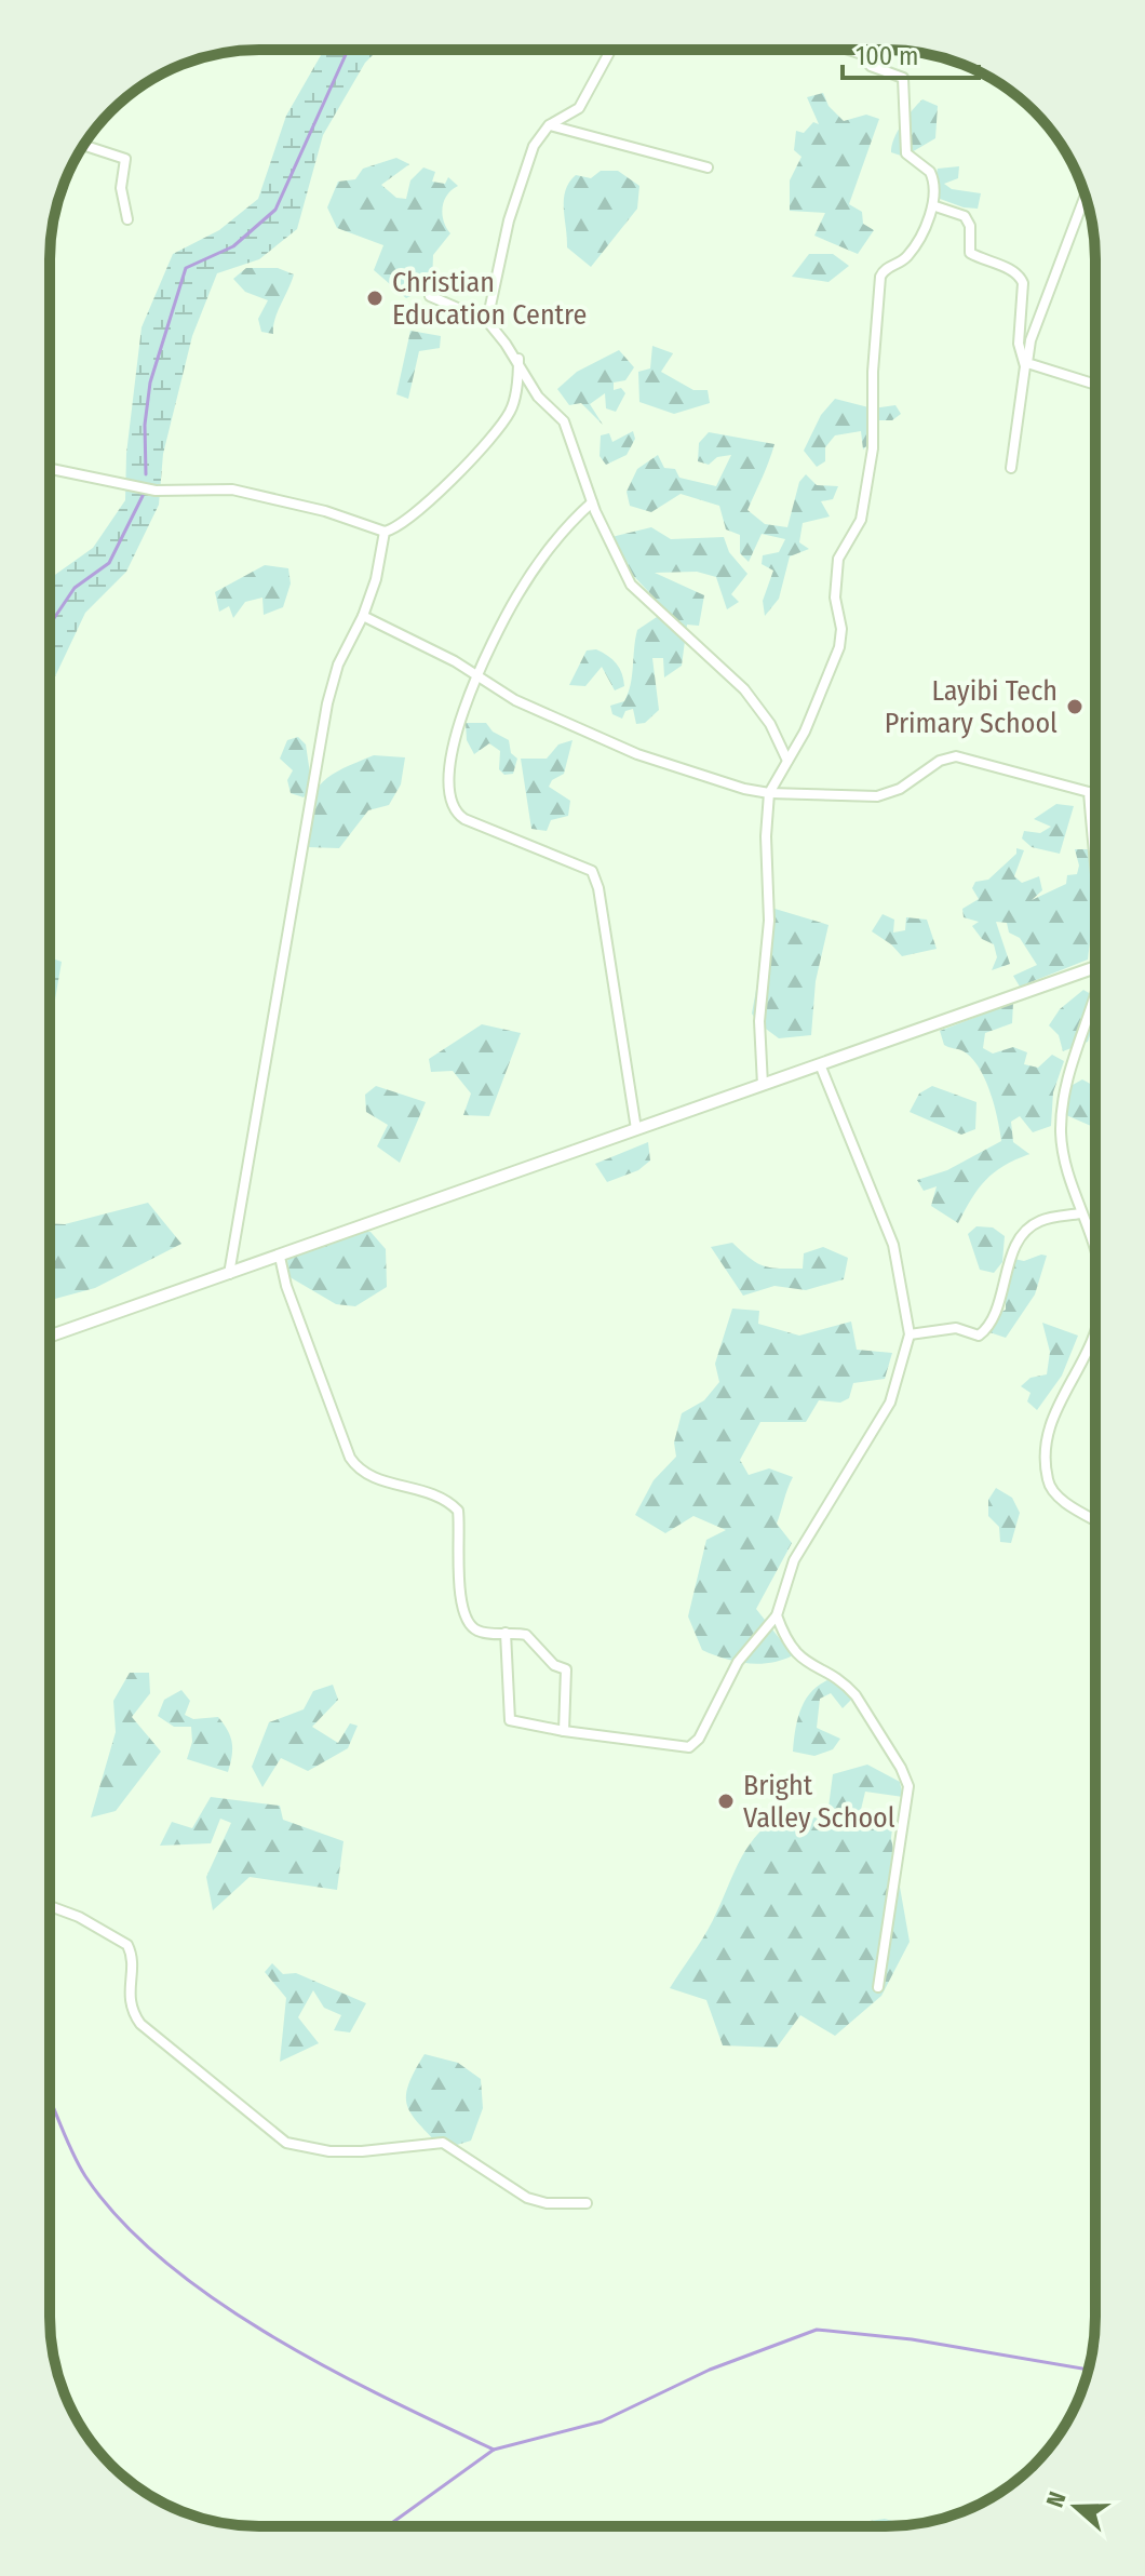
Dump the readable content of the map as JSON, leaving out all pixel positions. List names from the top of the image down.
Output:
{
  "places": ["Christian Education Centre", "Layibi Tech Primary School", "Bright Valley School"],
  "scale_bar": "100 m",
  "north": "left"
}
